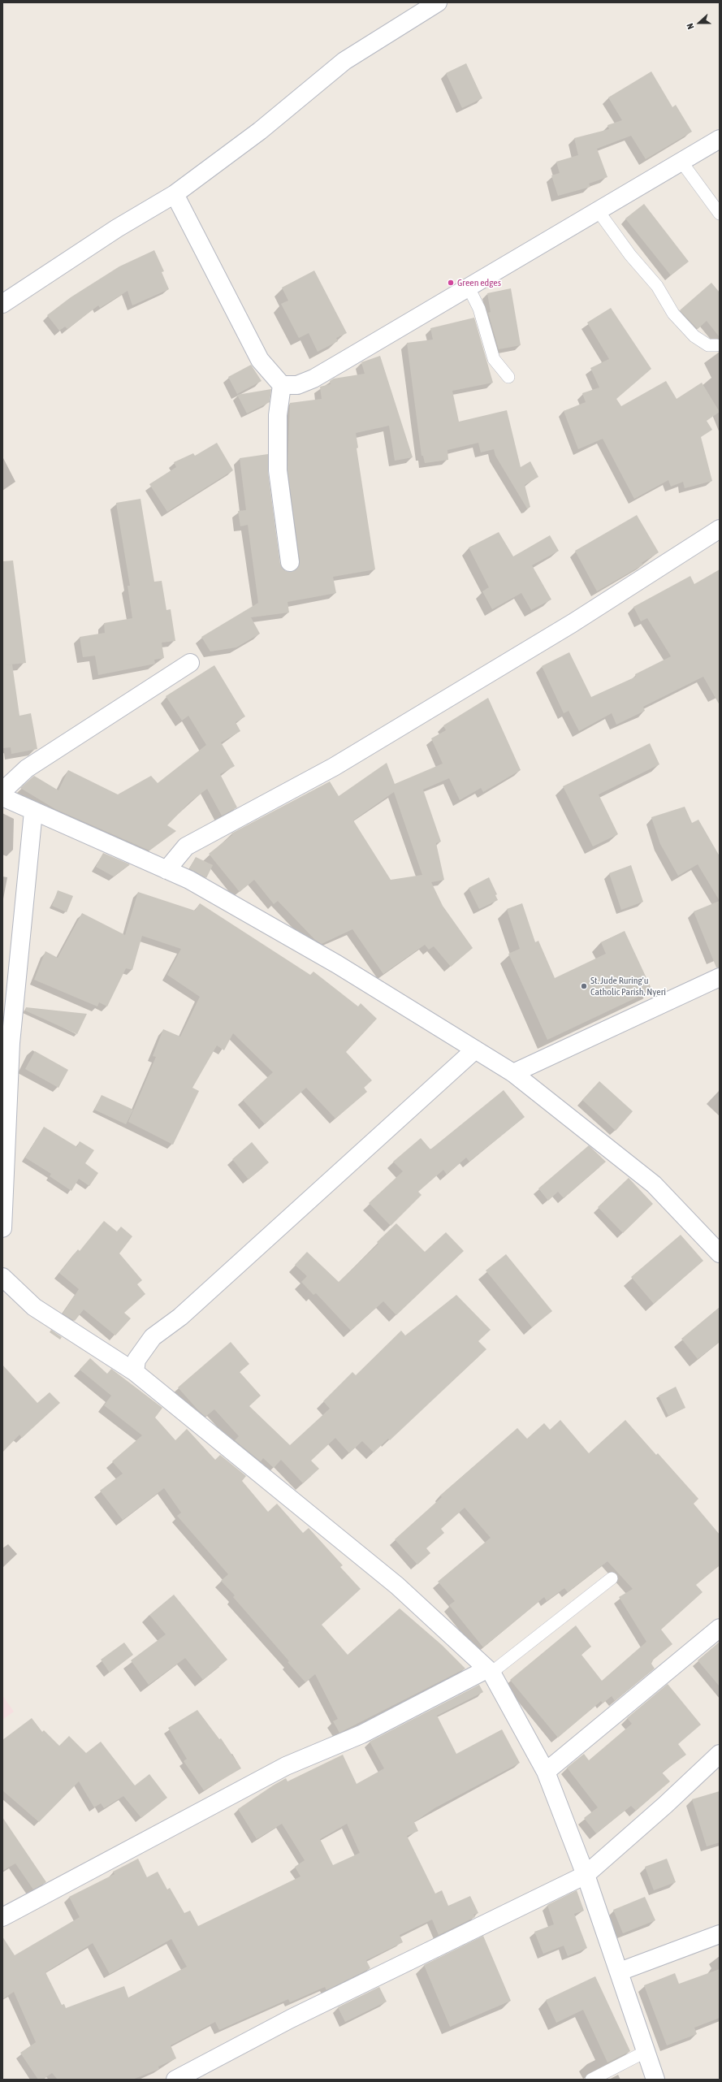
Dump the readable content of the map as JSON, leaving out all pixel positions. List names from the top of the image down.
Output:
{
  "places": ["Green edges", "St. Jude Ruring'u Catholic Parish, Nyeri"],
  "north": "left"
}
